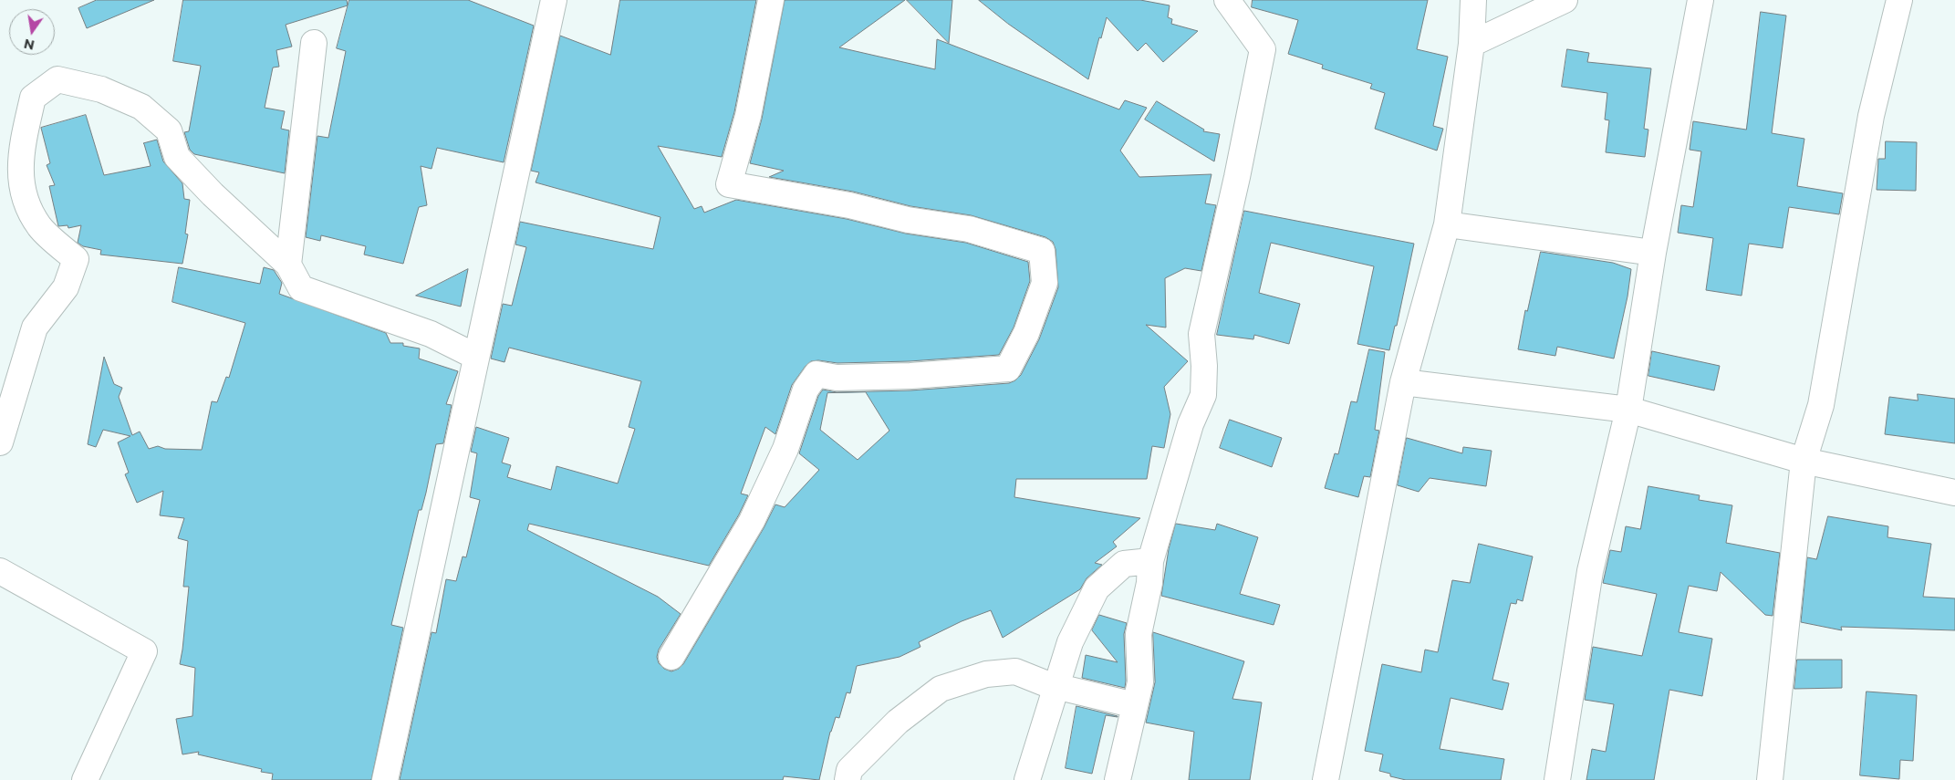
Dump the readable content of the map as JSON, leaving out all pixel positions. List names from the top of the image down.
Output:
{
  "north": "bottom"
}
